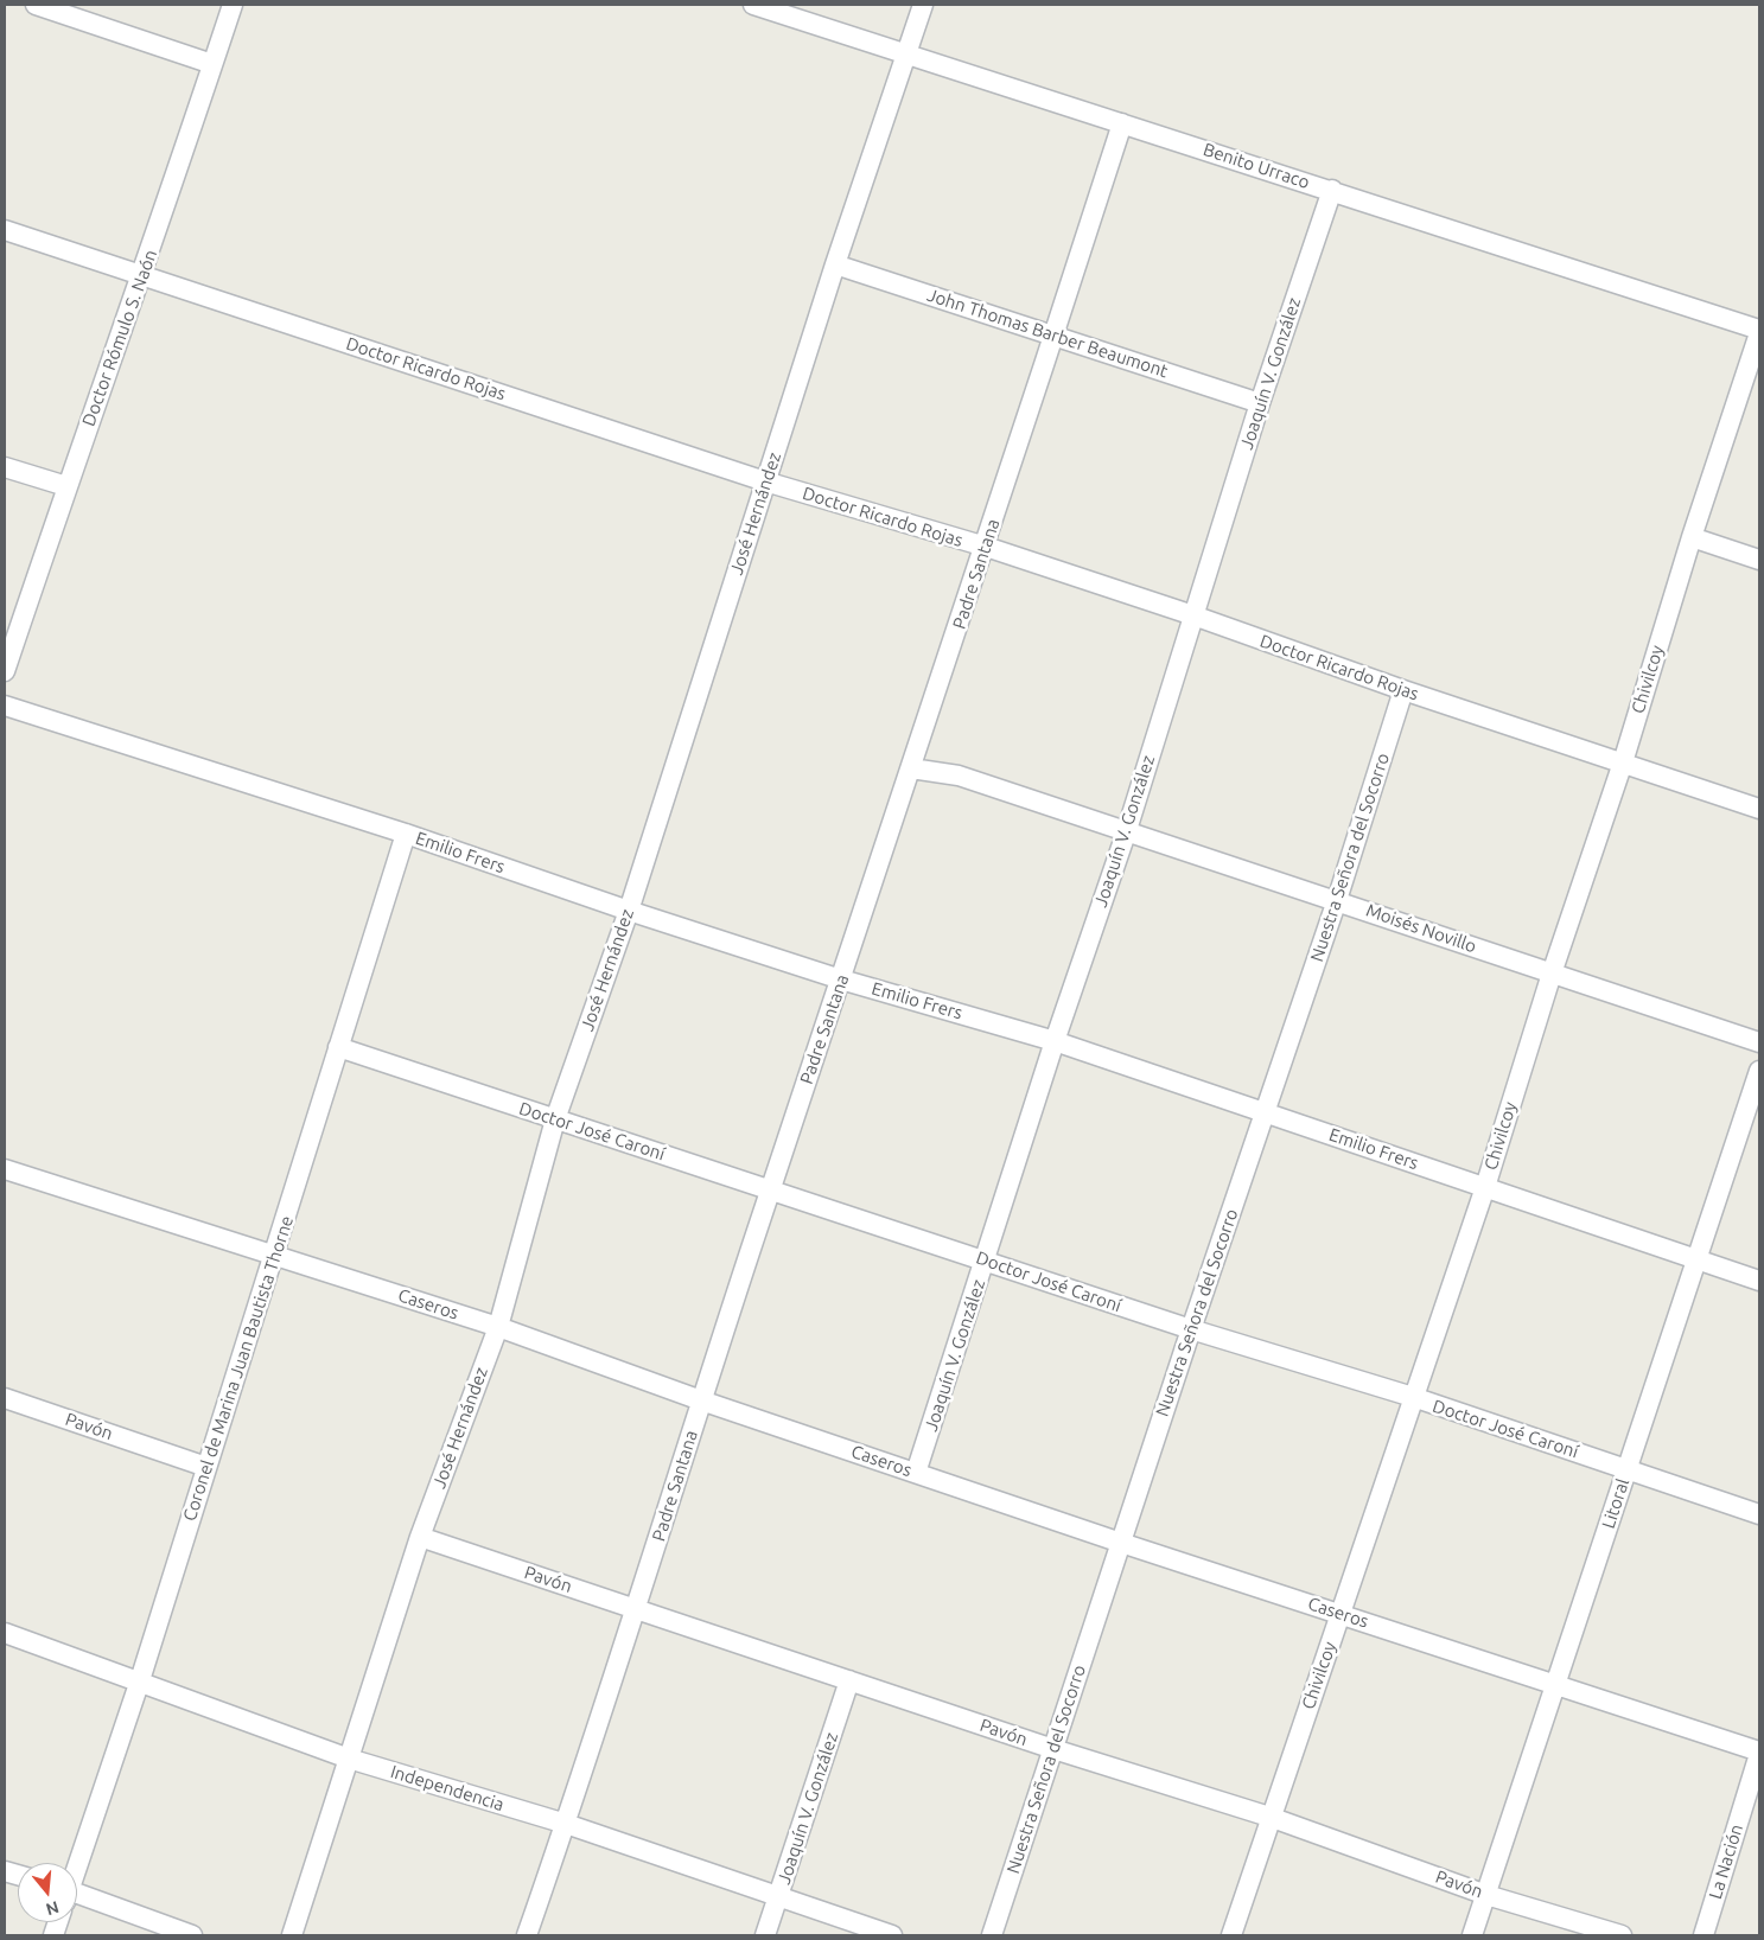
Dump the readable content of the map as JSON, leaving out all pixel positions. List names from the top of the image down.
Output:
{
  "streets": {
    "street": [
      "Benito Urraco",
      "John Thomas Barber Beaumont",
      "Doctor Rómulo S. Naón",
      "Doctor Ricardo Rojas",
      "Joaquín V. González",
      "José Hernández",
      "Padre Santana",
      "Chivilcoy",
      "Emilio Frers",
      "Nuestra Señora del Socorro",
      "Moisés Novillo",
      "Doctor José Caroní",
      "Caseros",
      "Coronel de Marina Juan Bautista Thorne",
      "Pavón",
      "Litoral",
      "Independencia",
      "La Nación"
    ]
  },
  "crossings": [
    ["Benito Urraco", "Joaquín V. González"],
    ["Benito Urraco", "José Hernández"],
    ["Benito Urraco", "Padre Santana"],
    ["Benito Urraco", "Chivilcoy"],
    ["John Thomas Barber Beaumont", "Joaquín V. González"],
    ["John Thomas Barber Beaumont", "José Hernández"],
    ["John Thomas Barber Beaumont", "Padre Santana"],
    ["Doctor Rómulo S. Naón", "Doctor Ricardo Rojas"],
    ["Doctor Ricardo Rojas", "Joaquín V. González"],
    ["Doctor Ricardo Rojas", "José Hernández"],
    ["Doctor Ricardo Rojas", "Padre Santana"],
    ["Doctor Ricardo Rojas", "Chivilcoy"],
    ["Doctor Ricardo Rojas", "Nuestra Señora del Socorro"],
    ["Joaquín V. González", "Emilio Frers"],
    ["Joaquín V. González", "Moisés Novillo"],
    ["Joaquín V. González", "Doctor José Caroní"],
    ["Joaquín V. González", "Caseros"],
    ["Joaquín V. González", "Pavón"],
    ["Joaquín V. González", "Independencia"],
    ["José Hernández", "Emilio Frers"],
    ["José Hernández", "Doctor José Caroní"],
    ["José Hernández", "Caseros"],
    ["José Hernández", "Pavón"],
    ["José Hernández", "Independencia"],
    ["Padre Santana", "Emilio Frers"],
    ["Padre Santana", "Moisés Novillo"],
    ["Padre Santana", "Doctor José Caroní"],
    ["Padre Santana", "Caseros"],
    ["Padre Santana", "Pavón"],
    ["Padre Santana", "Independencia"],
    ["Chivilcoy", "Emilio Frers"],
    ["Chivilcoy", "Moisés Novillo"],
    ["Chivilcoy", "Doctor José Caroní"],
    ["Chivilcoy", "Caseros"],
    ["Chivilcoy", "Pavón"],
    ["Emilio Frers", "Nuestra Señora del Socorro"],
    ["Emilio Frers", "Coronel de Marina Juan Bautista Thorne"],
    ["Emilio Frers", "Litoral"],
    ["Nuestra Señora del Socorro", "Moisés Novillo"],
    ["Nuestra Señora del Socorro", "Doctor José Caroní"],
    ["Nuestra Señora del Socorro", "Caseros"],
    ["Nuestra Señora del Socorro", "Pavón"],
    ["Doctor José Caroní", "Coronel de Marina Juan Bautista Thorne"],
    ["Doctor José Caroní", "Litoral"],
    ["Caseros", "Coronel de Marina Juan Bautista Thorne"],
    ["Caseros", "Litoral"],
    ["Caseros", "La Nación"],
    ["Coronel de Marina Juan Bautista Thorne", "Pavón"],
    ["Coronel de Marina Juan Bautista Thorne", "Independencia"],
    ["Pavón", "Litoral"]
  ],
  "north": "bottom"
}
